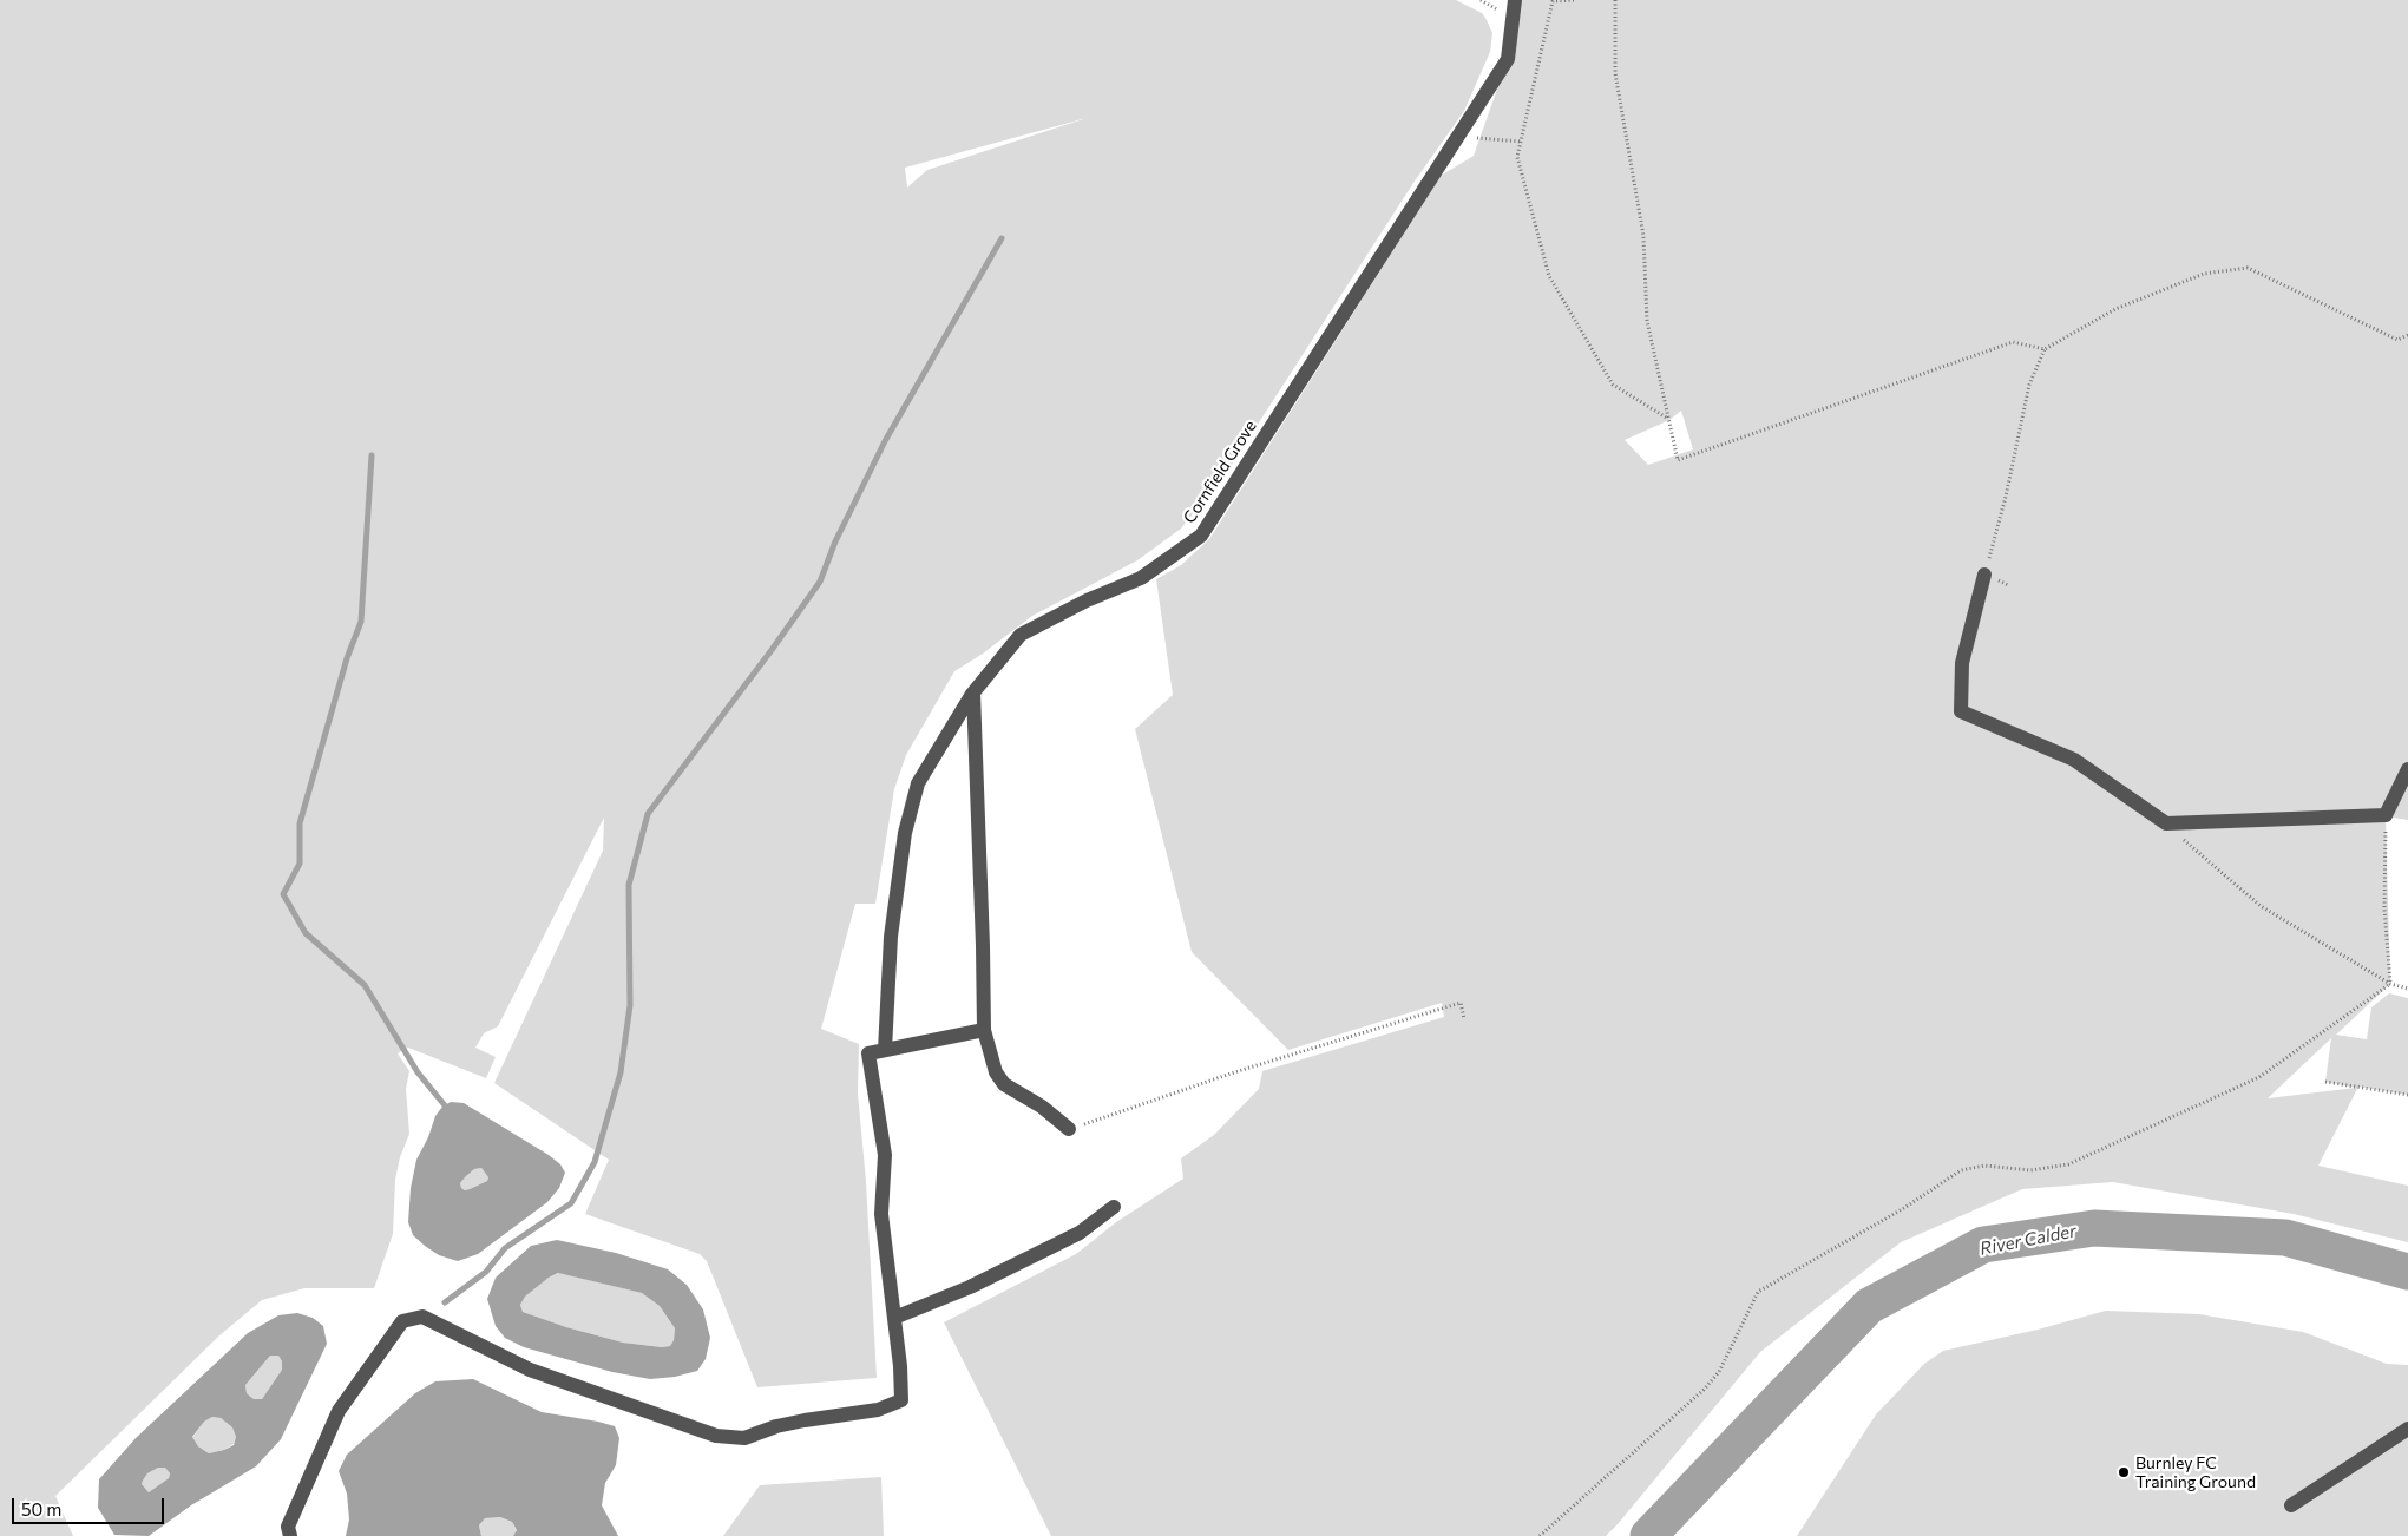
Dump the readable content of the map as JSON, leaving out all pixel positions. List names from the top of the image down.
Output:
{
  "streets": {
    "lane": ["Cornfield Grove"]
  },
  "water": ["River Calder"],
  "places": ["Burnley FC Training Ground"],
  "scale_bar": "50 m"
}
